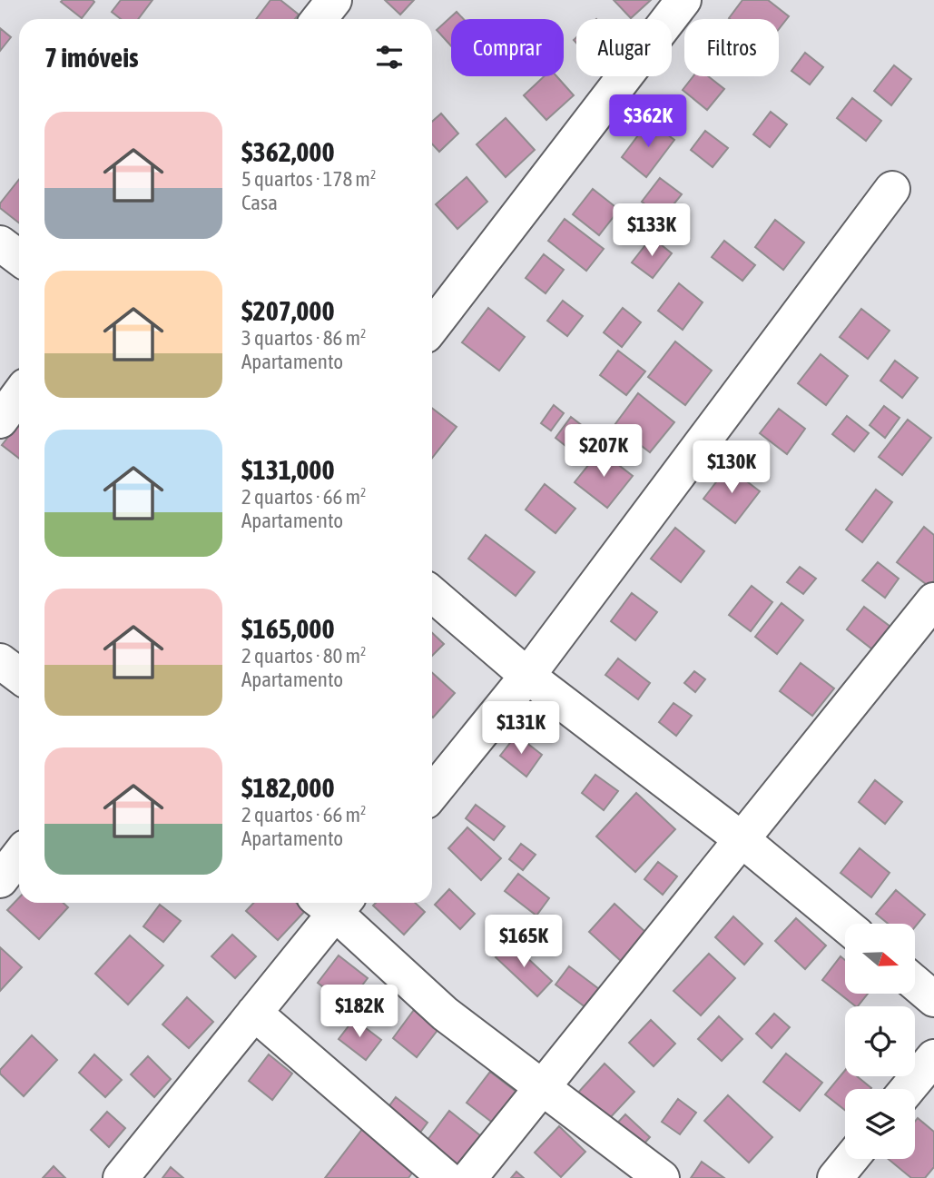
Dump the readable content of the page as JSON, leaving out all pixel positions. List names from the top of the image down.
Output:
{
  "north": "right",
  "page": {
    "chip": ["Comprar", "Alugar", "Filtros"],
    "heading": "7 imóveis",
    "price": [
      "$362K",
      "$133K",
      "$207K",
      "$130K",
      "$131K",
      "$165K",
      "$182K"
    ],
    "list": [
      {
        "name": "$362,000",
        "note": "5 quartos · 178 m² · Casa"
      },
      {
        "name": "$207,000",
        "note": "3 quartos · 86 m² · Apartamento"
      },
      {
        "name": "$131,000",
        "note": "2 quartos · 66 m² · Apartamento"
      },
      {
        "name": "$165,000",
        "note": "2 quartos · 80 m² · Apartamento"
      },
      {
        "name": "$182,000",
        "note": "2 quartos · 66 m² · Apartamento"
      }
    ]
  }
}
